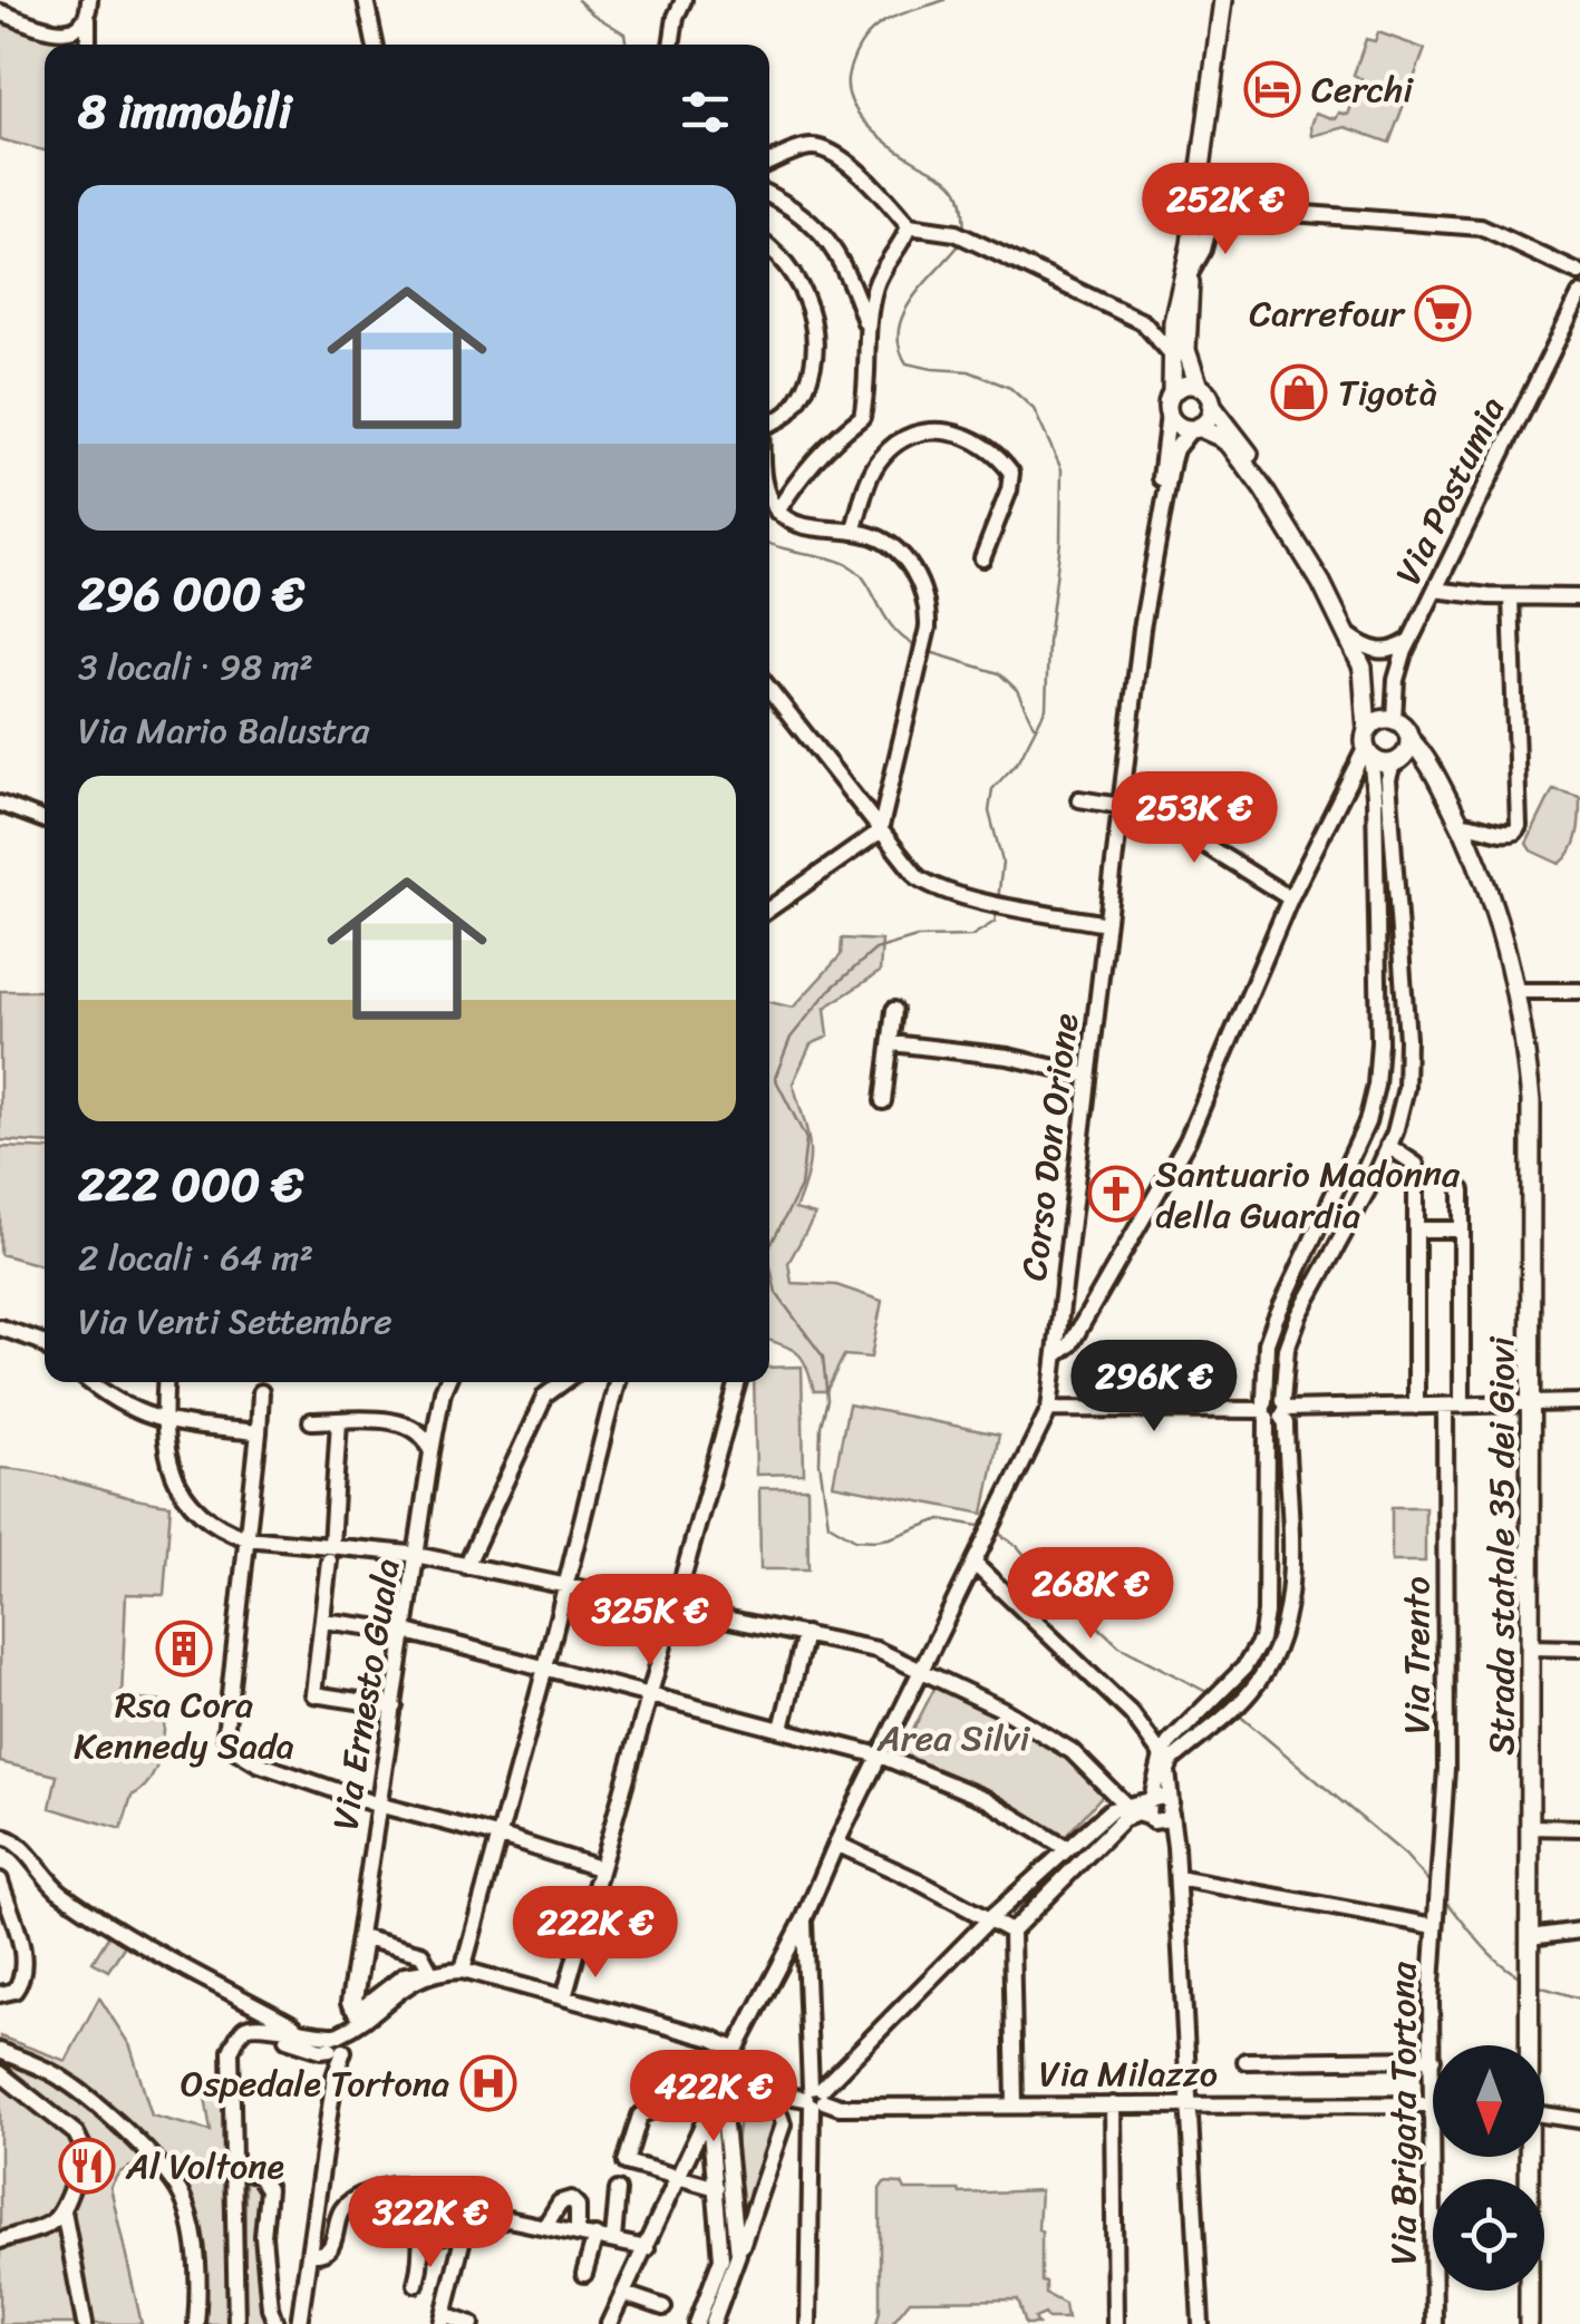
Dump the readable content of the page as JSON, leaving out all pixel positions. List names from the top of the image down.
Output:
{
  "streets": {
    "main road": ["Strada statale 35 dei Giovi"],
    "street": [
      "Via Postumia",
      "Corso Don Orione",
      "Via Trento",
      "Via Ernesto Guala",
      "Via Milazzo",
      "Via Brigata Tortona"
    ]
  },
  "crossings": [
    ["Via Postumia", "Strada statale 35 dei Giovi"],
    ["Corso Don Orione", "Via Milazzo"],
    ["Via Trento", "Via Brigata Tortona"]
  ],
  "parks": ["Area Silvi"],
  "places": {
    "hotel": ["Cerchi"],
    "supermarket": ["Carrefour"],
    "shop": ["Tigotà"],
    "church": ["Santuario Madonna della Guardia"],
    "building": ["Rsa Cora Kennedy Sada"],
    "hospital": ["Ospedale Tortona"],
    "restaurant": ["Al Voltone"]
  },
  "north": "bottom",
  "page": {
    "heading": "8 immobili",
    "price": [
      "252K €",
      "253K €",
      "296K €",
      "268K €",
      "325K €",
      "222K €",
      "422K €",
      "322K €"
    ],
    "list": [
      {
        "name": "296 000 €",
        "note": "3 locali · 98 m² · Via Mario Balustra"
      },
      {
        "name": "222 000 €",
        "note": "2 locali · 64 m² · Via Venti Settembre"
      }
    ]
  }
}
